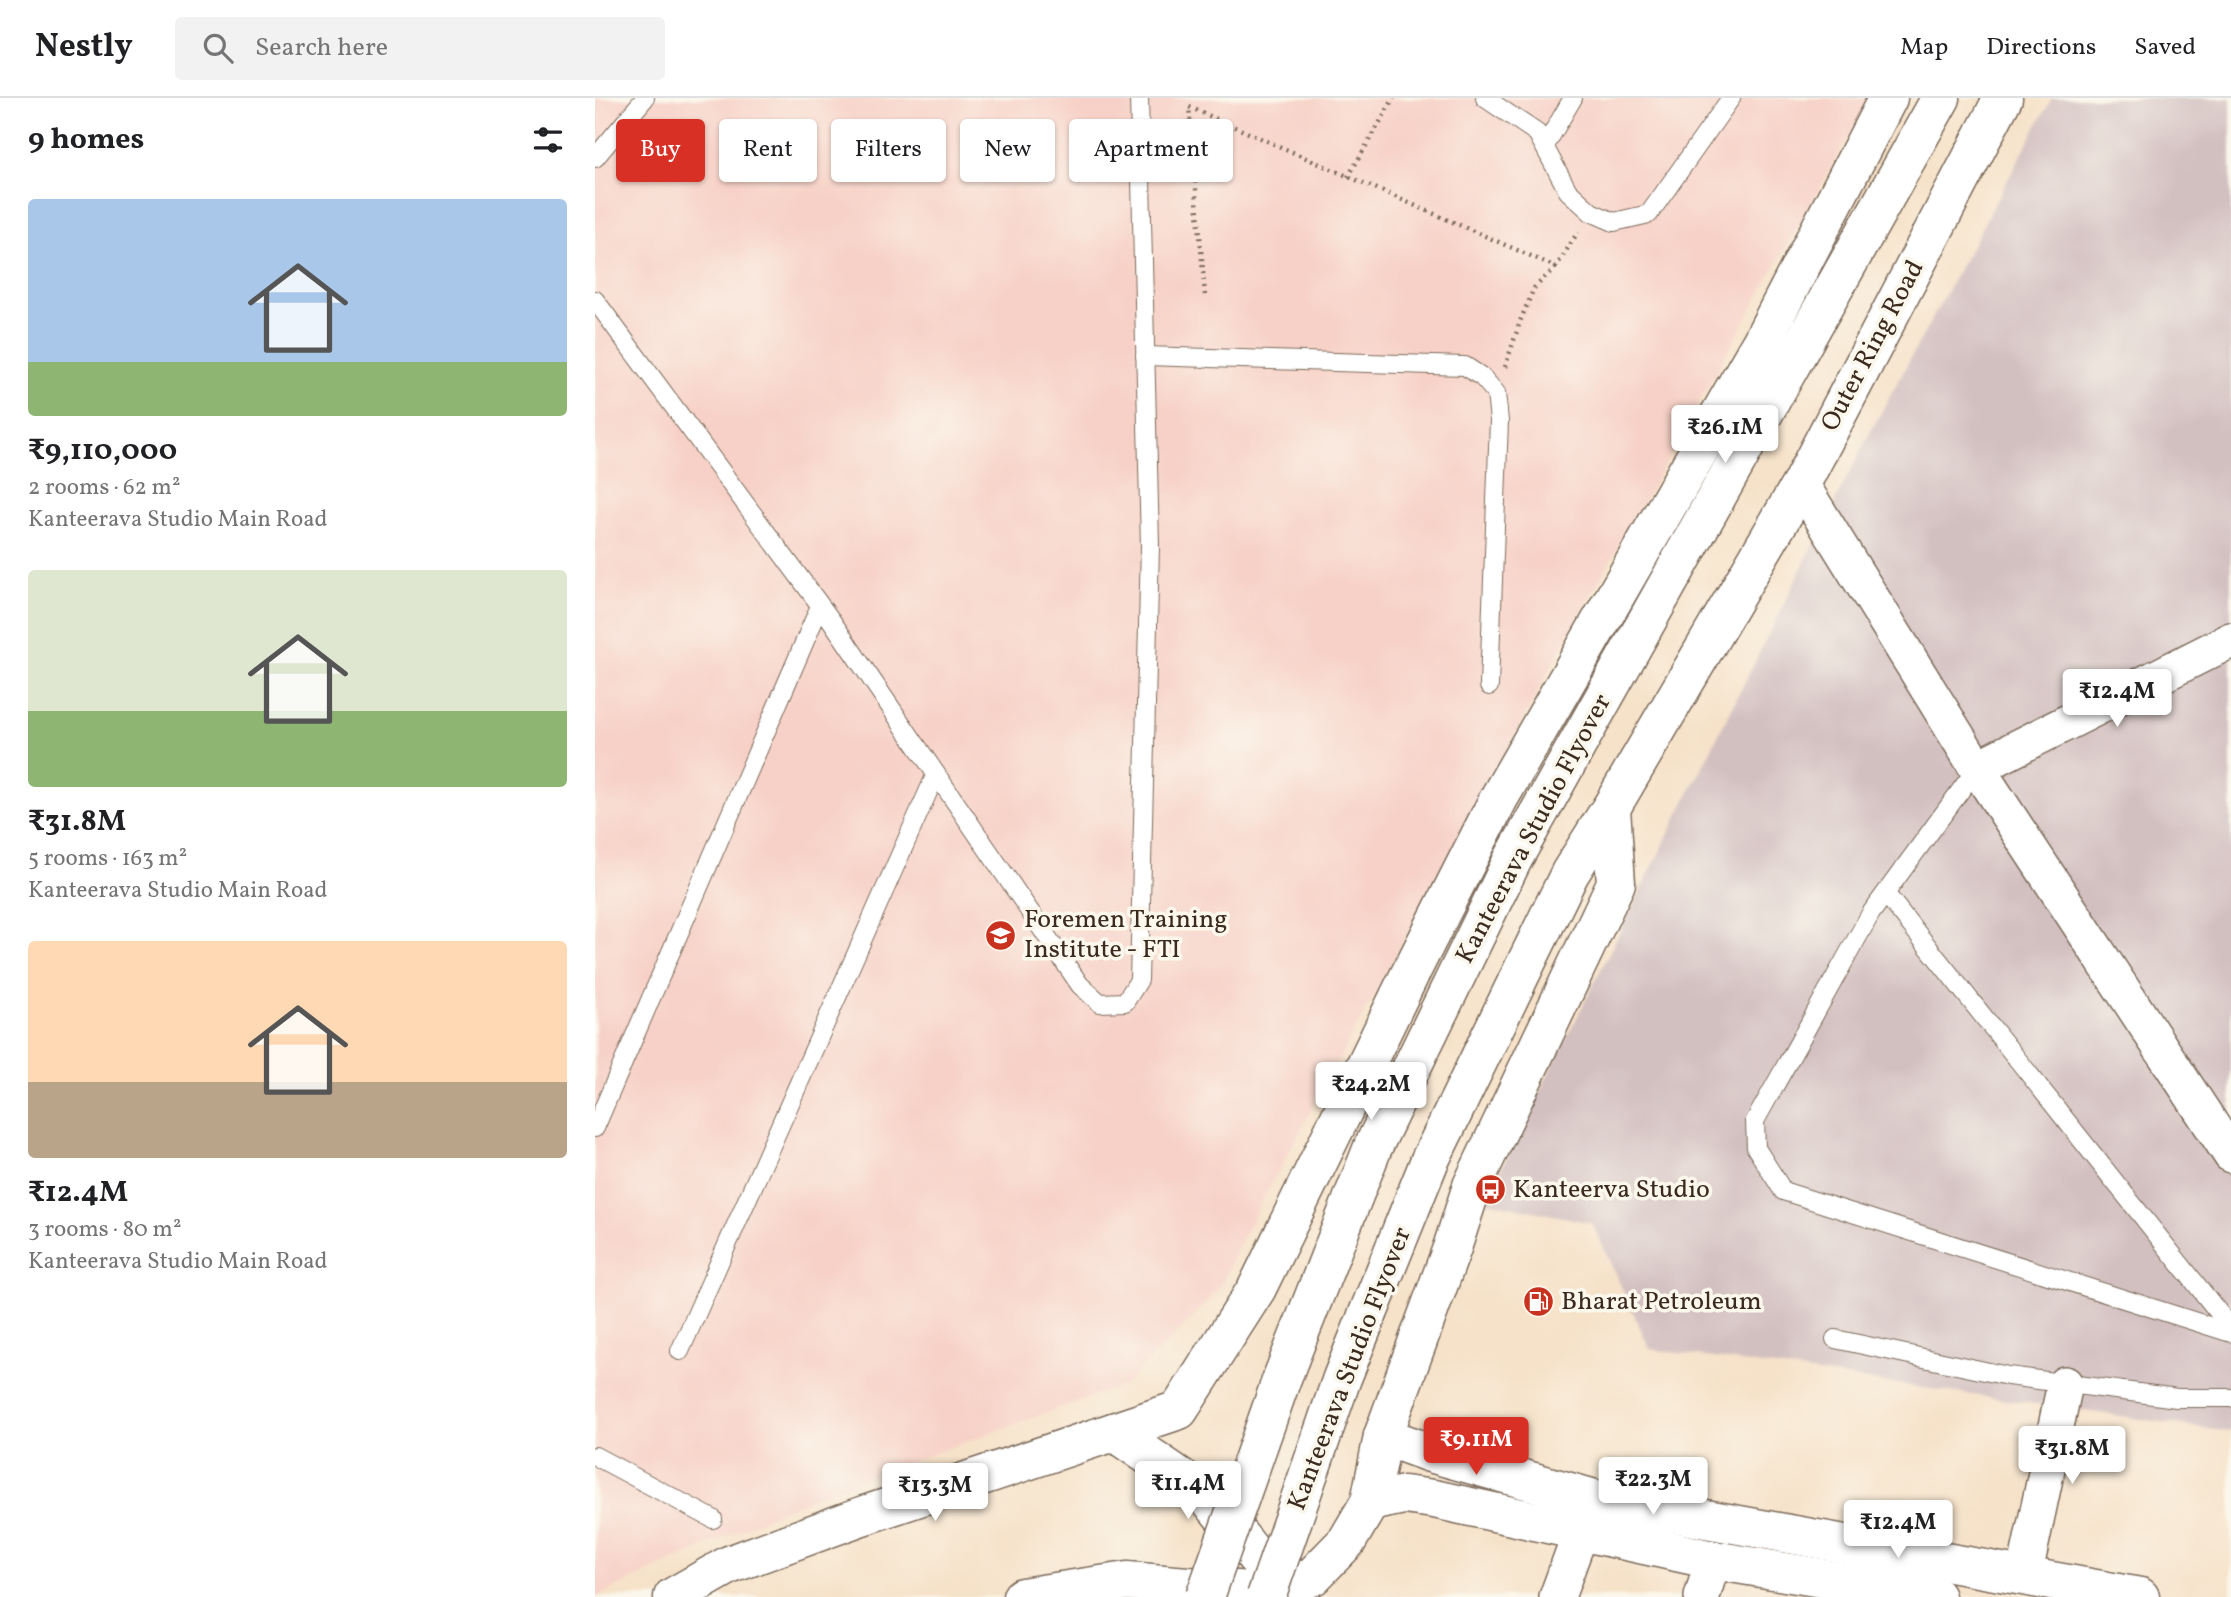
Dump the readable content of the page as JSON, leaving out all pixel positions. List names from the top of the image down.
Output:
{
  "streets": {
    "main road": ["Outer Ring Road", "Kanteerava Studio Flyover"]
  },
  "crossings": [
    ["Outer Ring Road", "Kanteerava Studio Flyover"]
  ],
  "places": {
    "school or university": ["Foremen Training Institute - FTI"],
    "bus stop": ["Kanteerva Studio"],
    "fuel station": ["Bharat Petroleum"]
  },
  "page": {
    "header": "Nestly",
    "search": "Search here",
    "nav": ["Map", "Directions", "Saved"],
    "heading": "9 homes",
    "chip": [
      "Buy",
      "Rent",
      "Filters",
      "New",
      "Apartment"
    ],
    "list": [
      {
        "name": "₹9,110,000",
        "note": "2 rooms · 62 m² · Kanteerava Studio Main Road"
      },
      {
        "name": "₹31.8M",
        "note": "5 rooms · 163 m² · Kanteerava Studio Main Road"
      },
      {
        "name": "₹12.4M",
        "note": "3 rooms · 80 m² · Kanteerava Studio Main Road"
      }
    ],
    "price": [
      "₹26.1M",
      "₹12.4M",
      "₹24.2M",
      "₹9.11M",
      "₹31.8M",
      "₹22.3M",
      "₹11.4M",
      "₹13.3M",
      "₹12.4M"
    ]
  }
}
